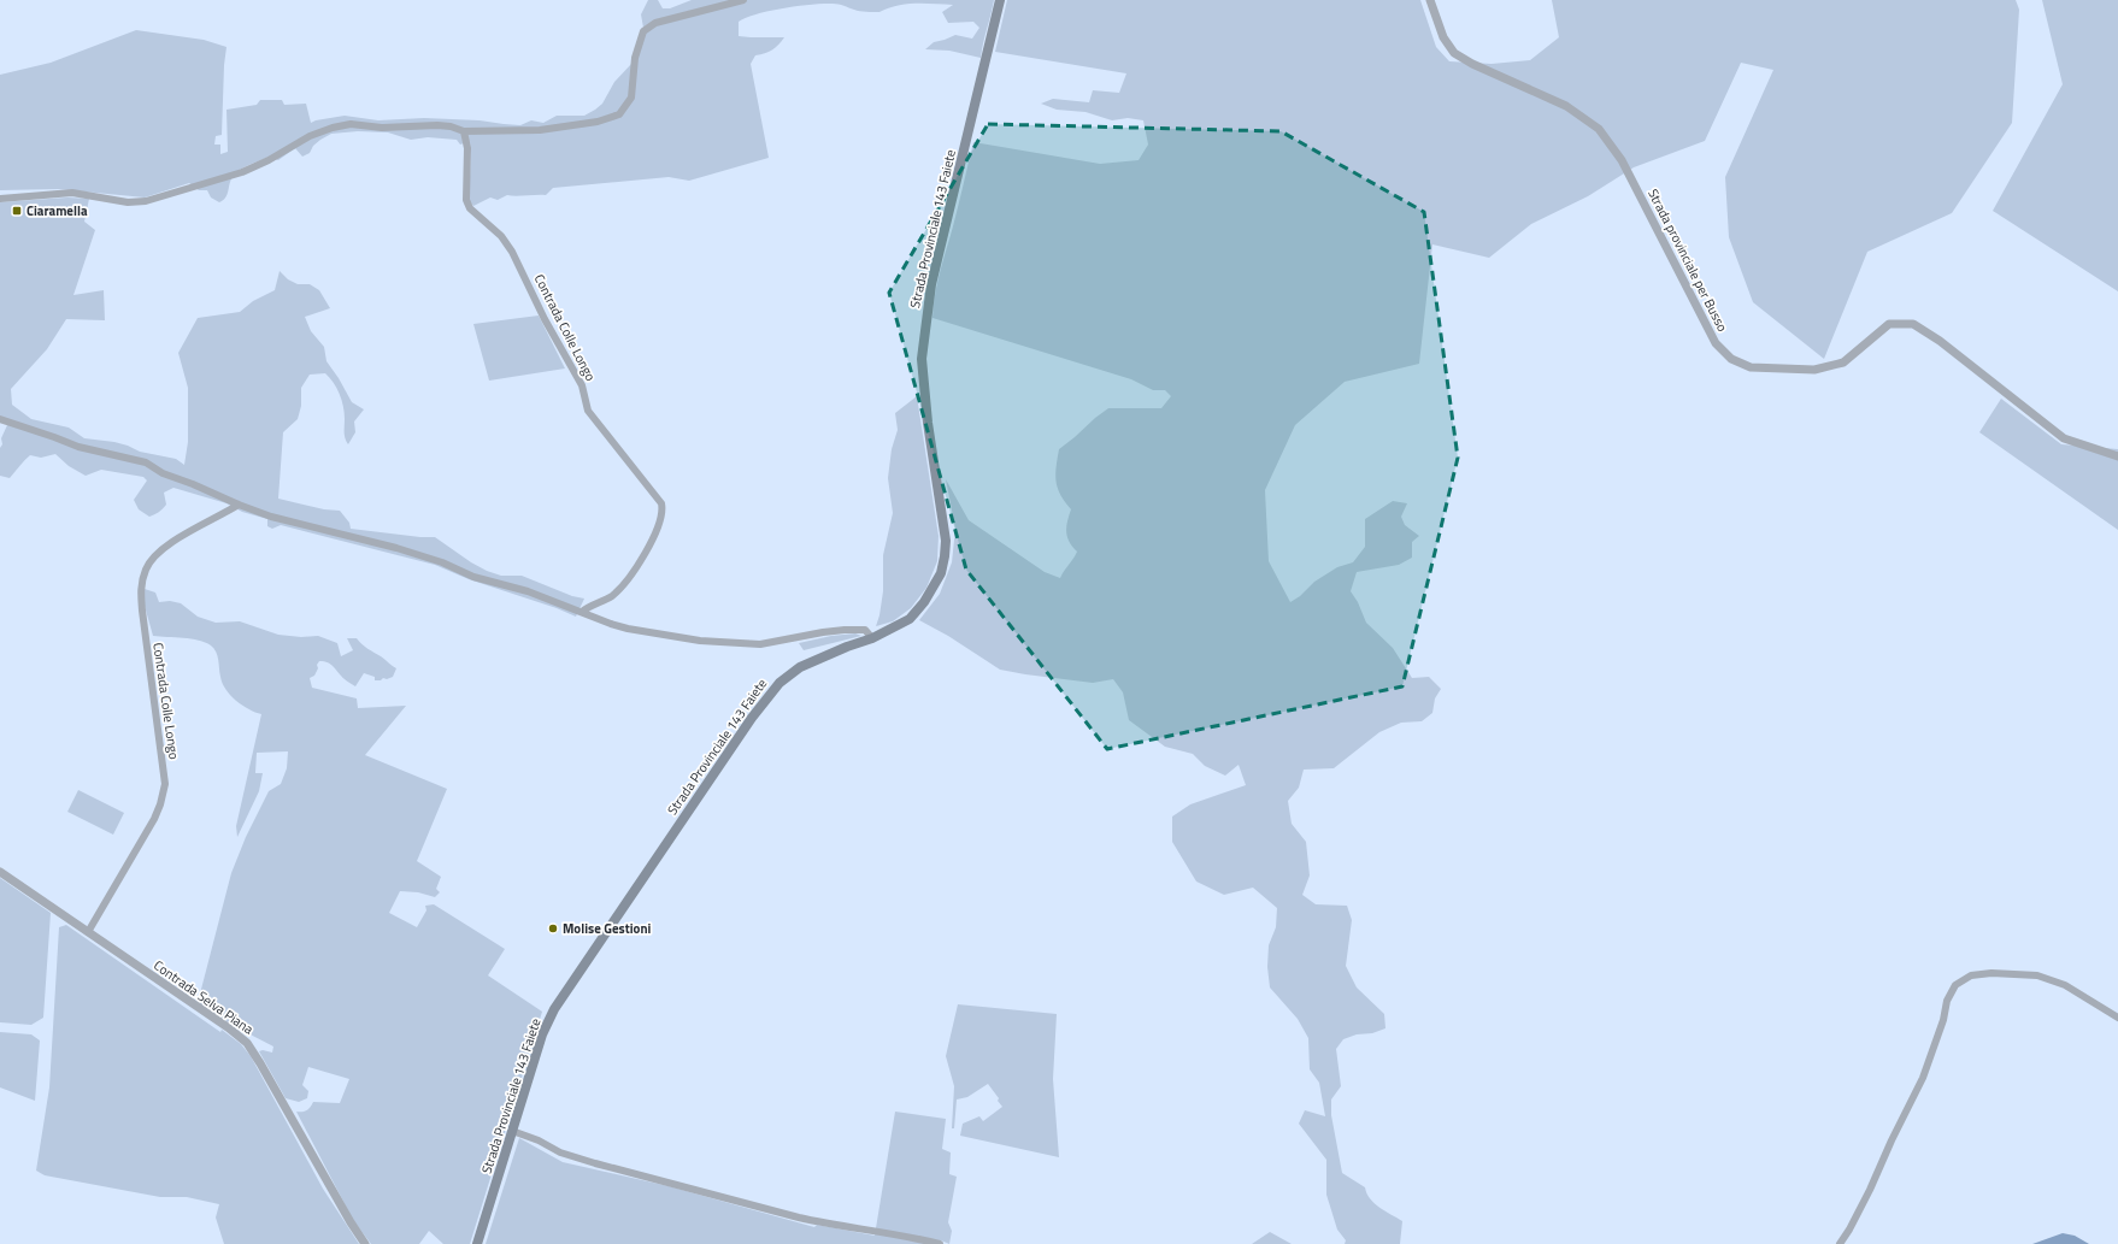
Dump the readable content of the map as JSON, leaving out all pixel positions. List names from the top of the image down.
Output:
{
  "streets": {
    "main road": ["Strada Provinciale 143 Faiete"],
    "street": ["Strada provinciale per Busso", "Contrada Colle Longo", "Contrada Selva Piana"]
  },
  "crossings": [
    ["Contrada Colle Longo", "Contrada Selva Piana"]
  ],
  "places": {
    "transit": ["Ciaramella"],
    "other": ["Molise Gestioni"]
  }
}
